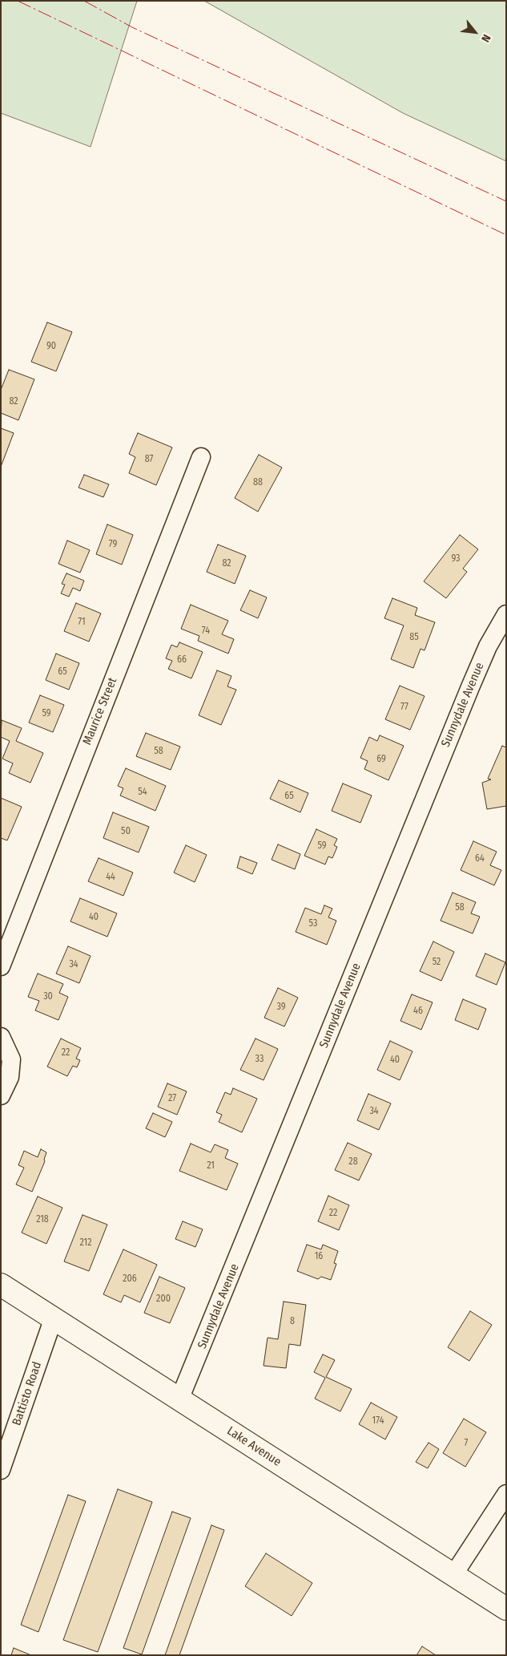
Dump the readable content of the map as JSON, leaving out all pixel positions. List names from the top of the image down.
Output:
{
  "streets": {
    "main road": ["Lake Avenue"],
    "street": ["Sunnydale Avenue", "Maurice Street", "Battisto Road"]
  },
  "crossings": [
    ["Sunnydale Avenue", "Lake Avenue"],
    ["Battisto Road", "Lake Avenue"]
  ],
  "house_numbers": [
    "90",
    "82",
    "87",
    "88",
    "79",
    "93",
    "82",
    "71",
    "74",
    "85",
    "66",
    "65",
    "77",
    "59",
    "58",
    "69",
    "54",
    "65",
    "50",
    "59",
    "64",
    "44",
    "58",
    "40",
    "53",
    "52",
    "34",
    "30",
    "39",
    "46",
    "22",
    "33",
    "40",
    "27",
    "34",
    "28",
    "21",
    "22",
    "218",
    "212",
    "16",
    "206",
    "200",
    "8",
    "174",
    "7"
  ],
  "north": "bottom right"
}
